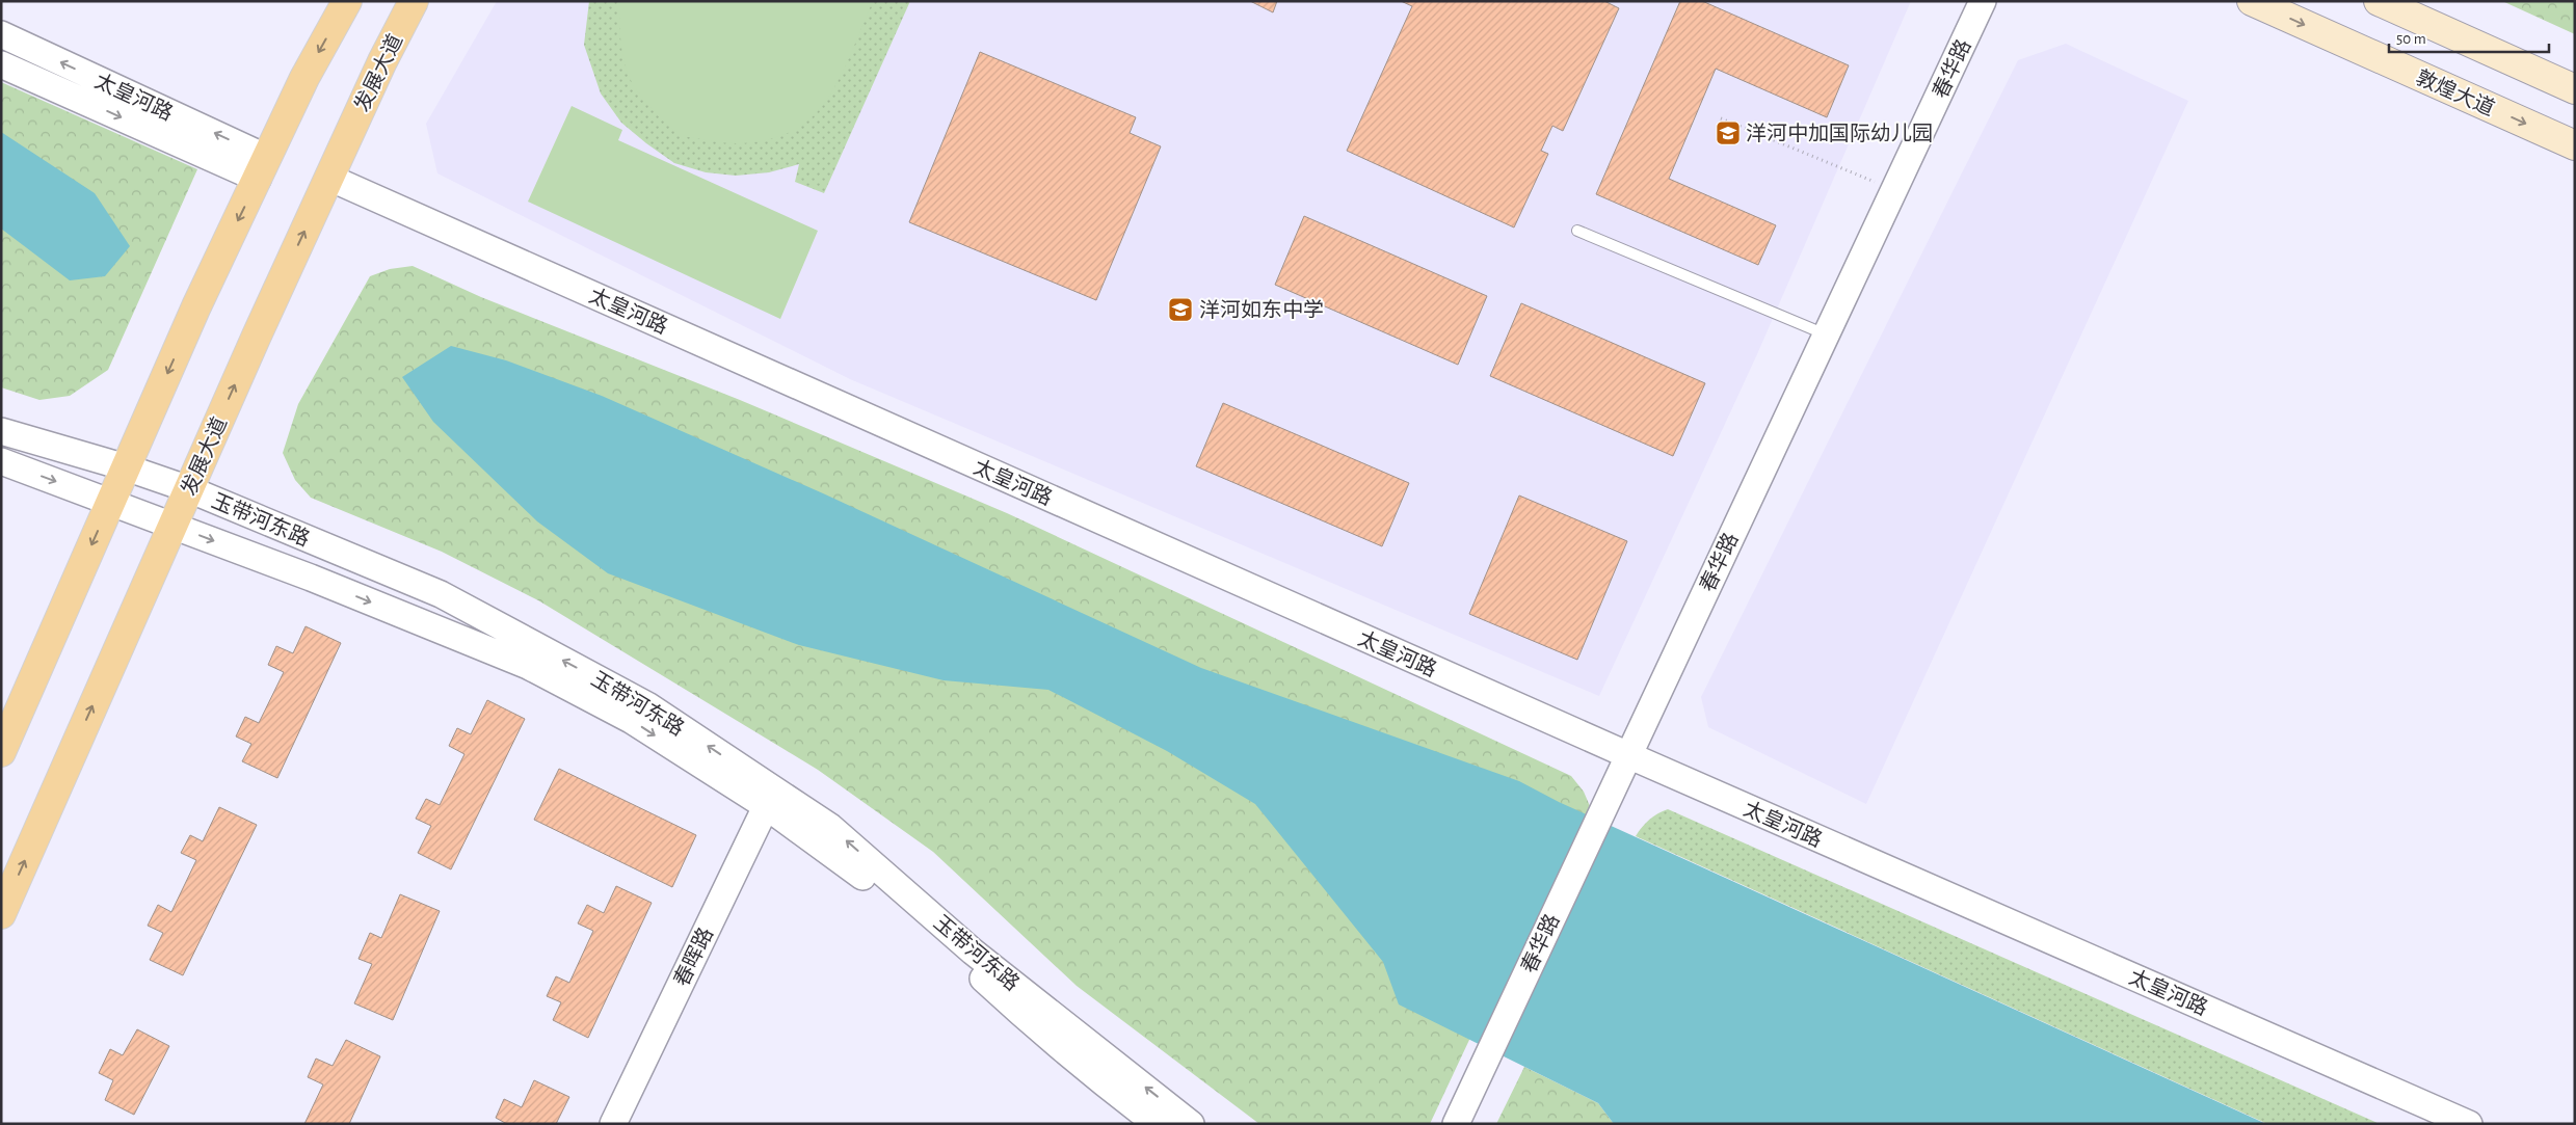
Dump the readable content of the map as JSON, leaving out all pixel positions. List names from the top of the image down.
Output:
{
  "streets": {
    "main road": ["发展大道", "敦煌大道"],
    "street": [
      "春华路",
      "太皇河路",
      "玉带河东路",
      "春晖路"
    ]
  },
  "crossings": [
    ["春华路", "太皇河路"],
    ["发展大道", "太皇河路"],
    ["发展大道", "玉带河东路"],
    ["玉带河东路", "春晖路"]
  ],
  "places": {
    "school or university": ["洋河中加国际幼儿园", "洋河如东中学"]
  },
  "scale_bar": "50 m"
}
